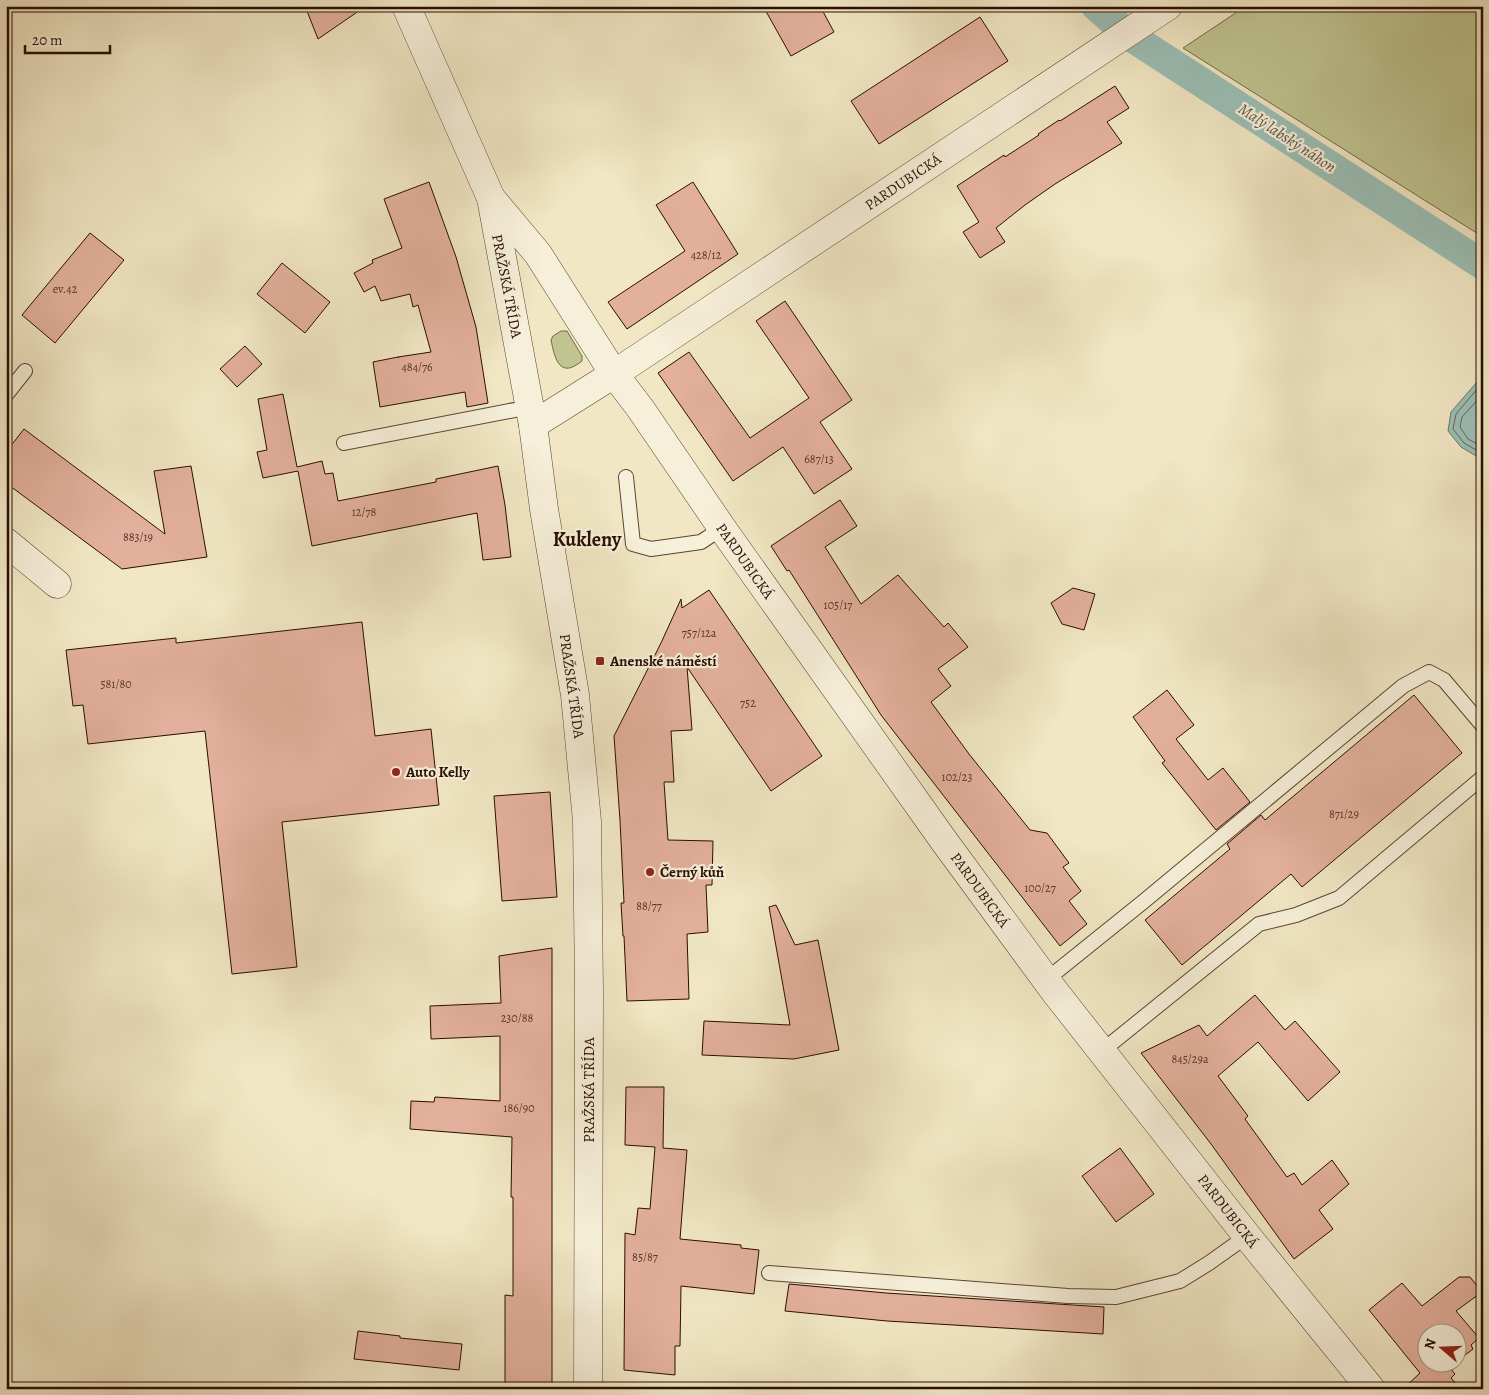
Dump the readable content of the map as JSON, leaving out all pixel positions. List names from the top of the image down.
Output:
{
  "streets": {
    "street": ["PARDUBICKÁ", "PRAŽSKÁ TŘÍDA"]
  },
  "crossings": [
    ["PARDUBICKÁ", "PRAŽSKÁ TŘÍDA"]
  ],
  "districts": ["Kukleny"],
  "water": ["Malý labský náhon"],
  "places": {
    "transit": ["Anenské náměstí"],
    "other": ["Auto Kelly", "Černý kůň"]
  },
  "house_numbers": [
    "428/12",
    "ev.42",
    "484/76",
    "687/13",
    "12/78",
    "883/19",
    "105/17",
    "757/12a",
    "581/80",
    "752",
    "102/23",
    "871/29",
    "100/27",
    "88/77",
    "230/88",
    "845/29a",
    "186/90",
    "85/87"
  ],
  "scale_bar": "20 m",
  "north": "left"
}
